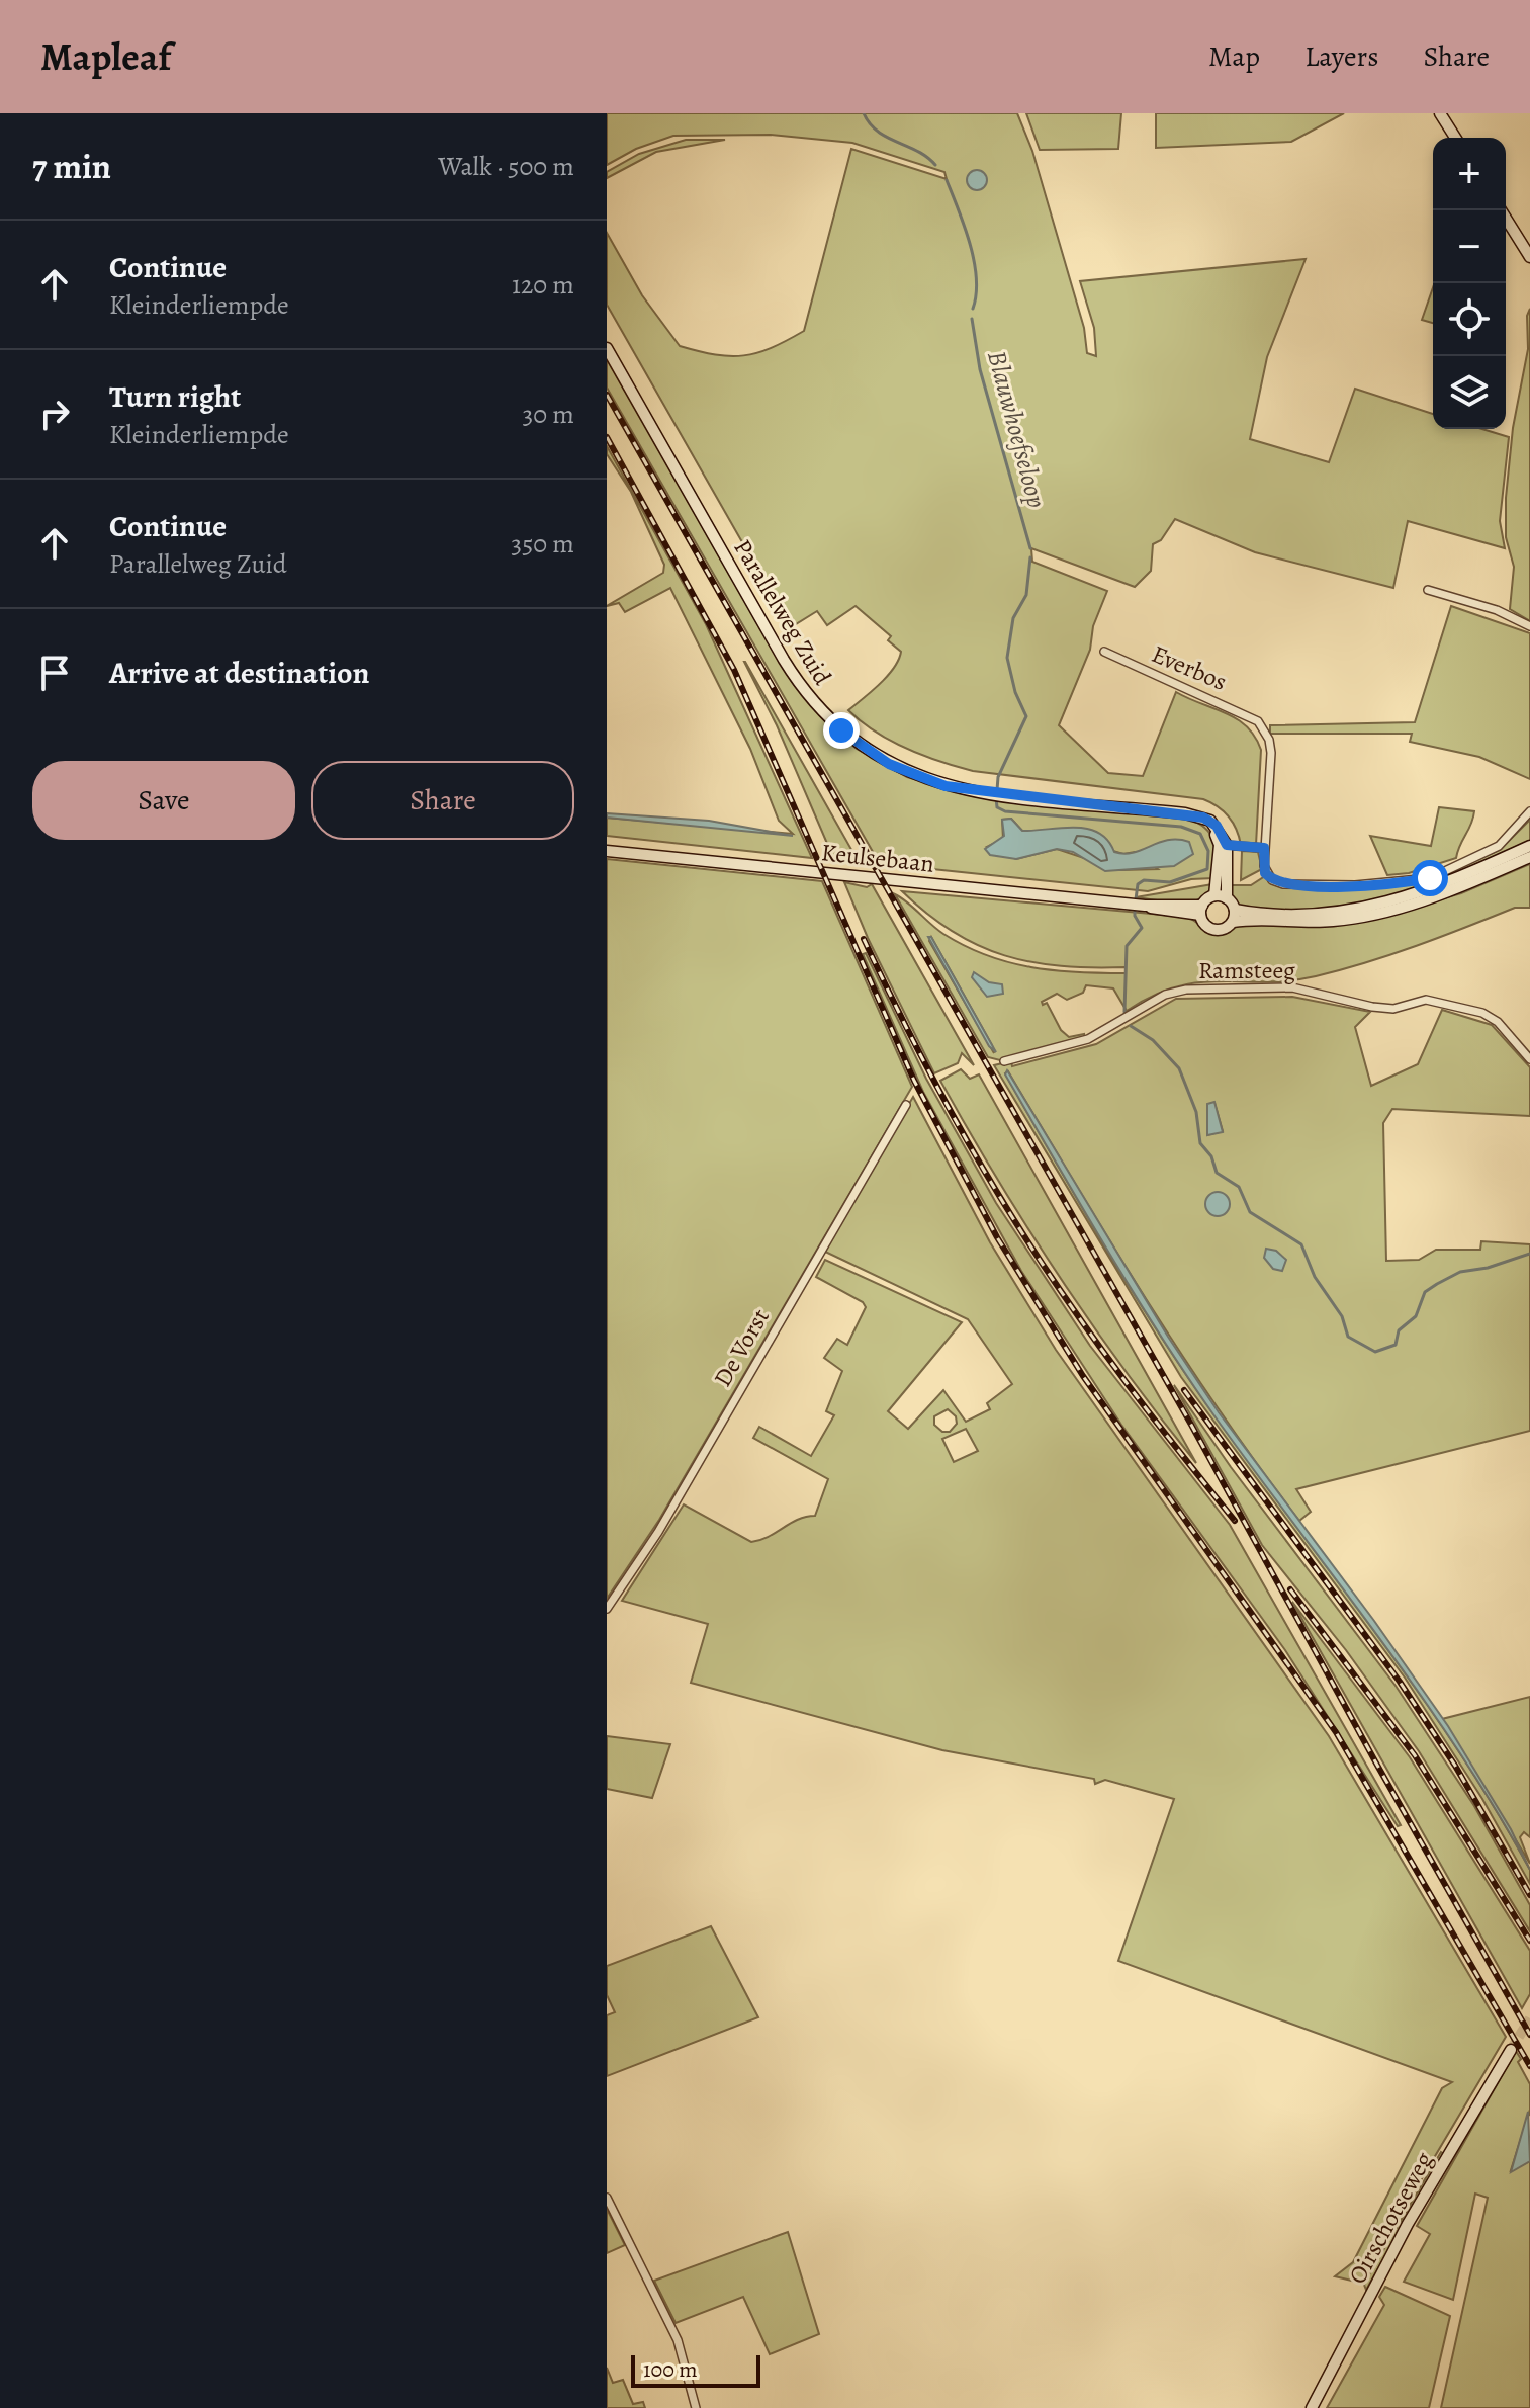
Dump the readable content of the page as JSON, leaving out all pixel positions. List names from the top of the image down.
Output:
{
  "streets": {
    "main road": ["Parallelweg Zuid", "Keulsebaan", "Oirschotseweg"],
    "street": ["Everbos", "Ramsteeg", "De Vorst"]
  },
  "water": ["Blauwhoefseloop"],
  "scale_bar": "100 m",
  "page": {
    "header": "Mapleaf",
    "nav": ["Map", "Layers", "Share"],
    "heading": ["7 min", "Walk · 500 m"],
    "map_buttons": ["+", "−"],
    "list": [
      ["Continue", "Kleinderliempde", "120 m"],
      ["Turn right", "Kleinderliempde", "30 m"],
      ["Continue", "Parallelweg Zuid", "350 m"],
      "Arrive at destination"
    ],
    "buttons": ["Save", "Share"],
    "scale": "100 m"
  }
}
